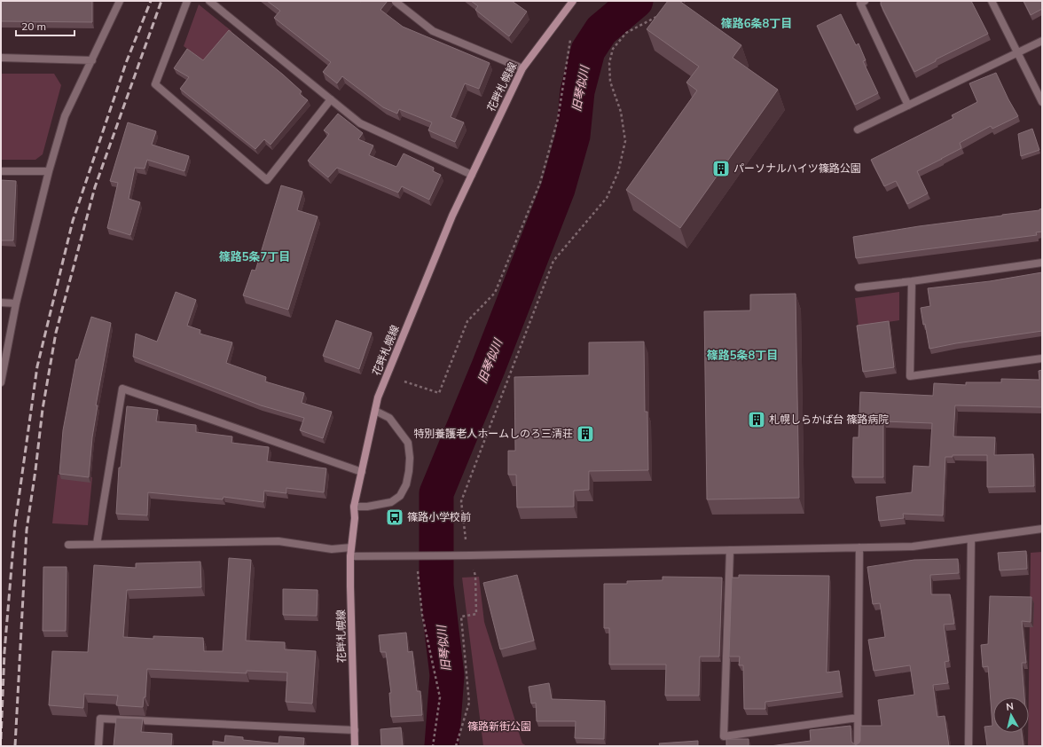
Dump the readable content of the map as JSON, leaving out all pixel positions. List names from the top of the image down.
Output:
{
  "streets": {
    "main road": ["花畔札幌線"]
  },
  "districts": ["篠路6条8丁目", "篠路5条7丁目", "篠路5条8丁目"],
  "water": ["旧琴似川"],
  "parks": ["篠路新街公園"],
  "places": {
    "building": ["パーソナルハイツ篠路公園", "札幌しらかば台 篠路病院", "特別養護老人ホームしのろ三清荘"],
    "bus stop": ["篠路小学校前"]
  },
  "scale_bar": "20 m",
  "north": "top"
}
